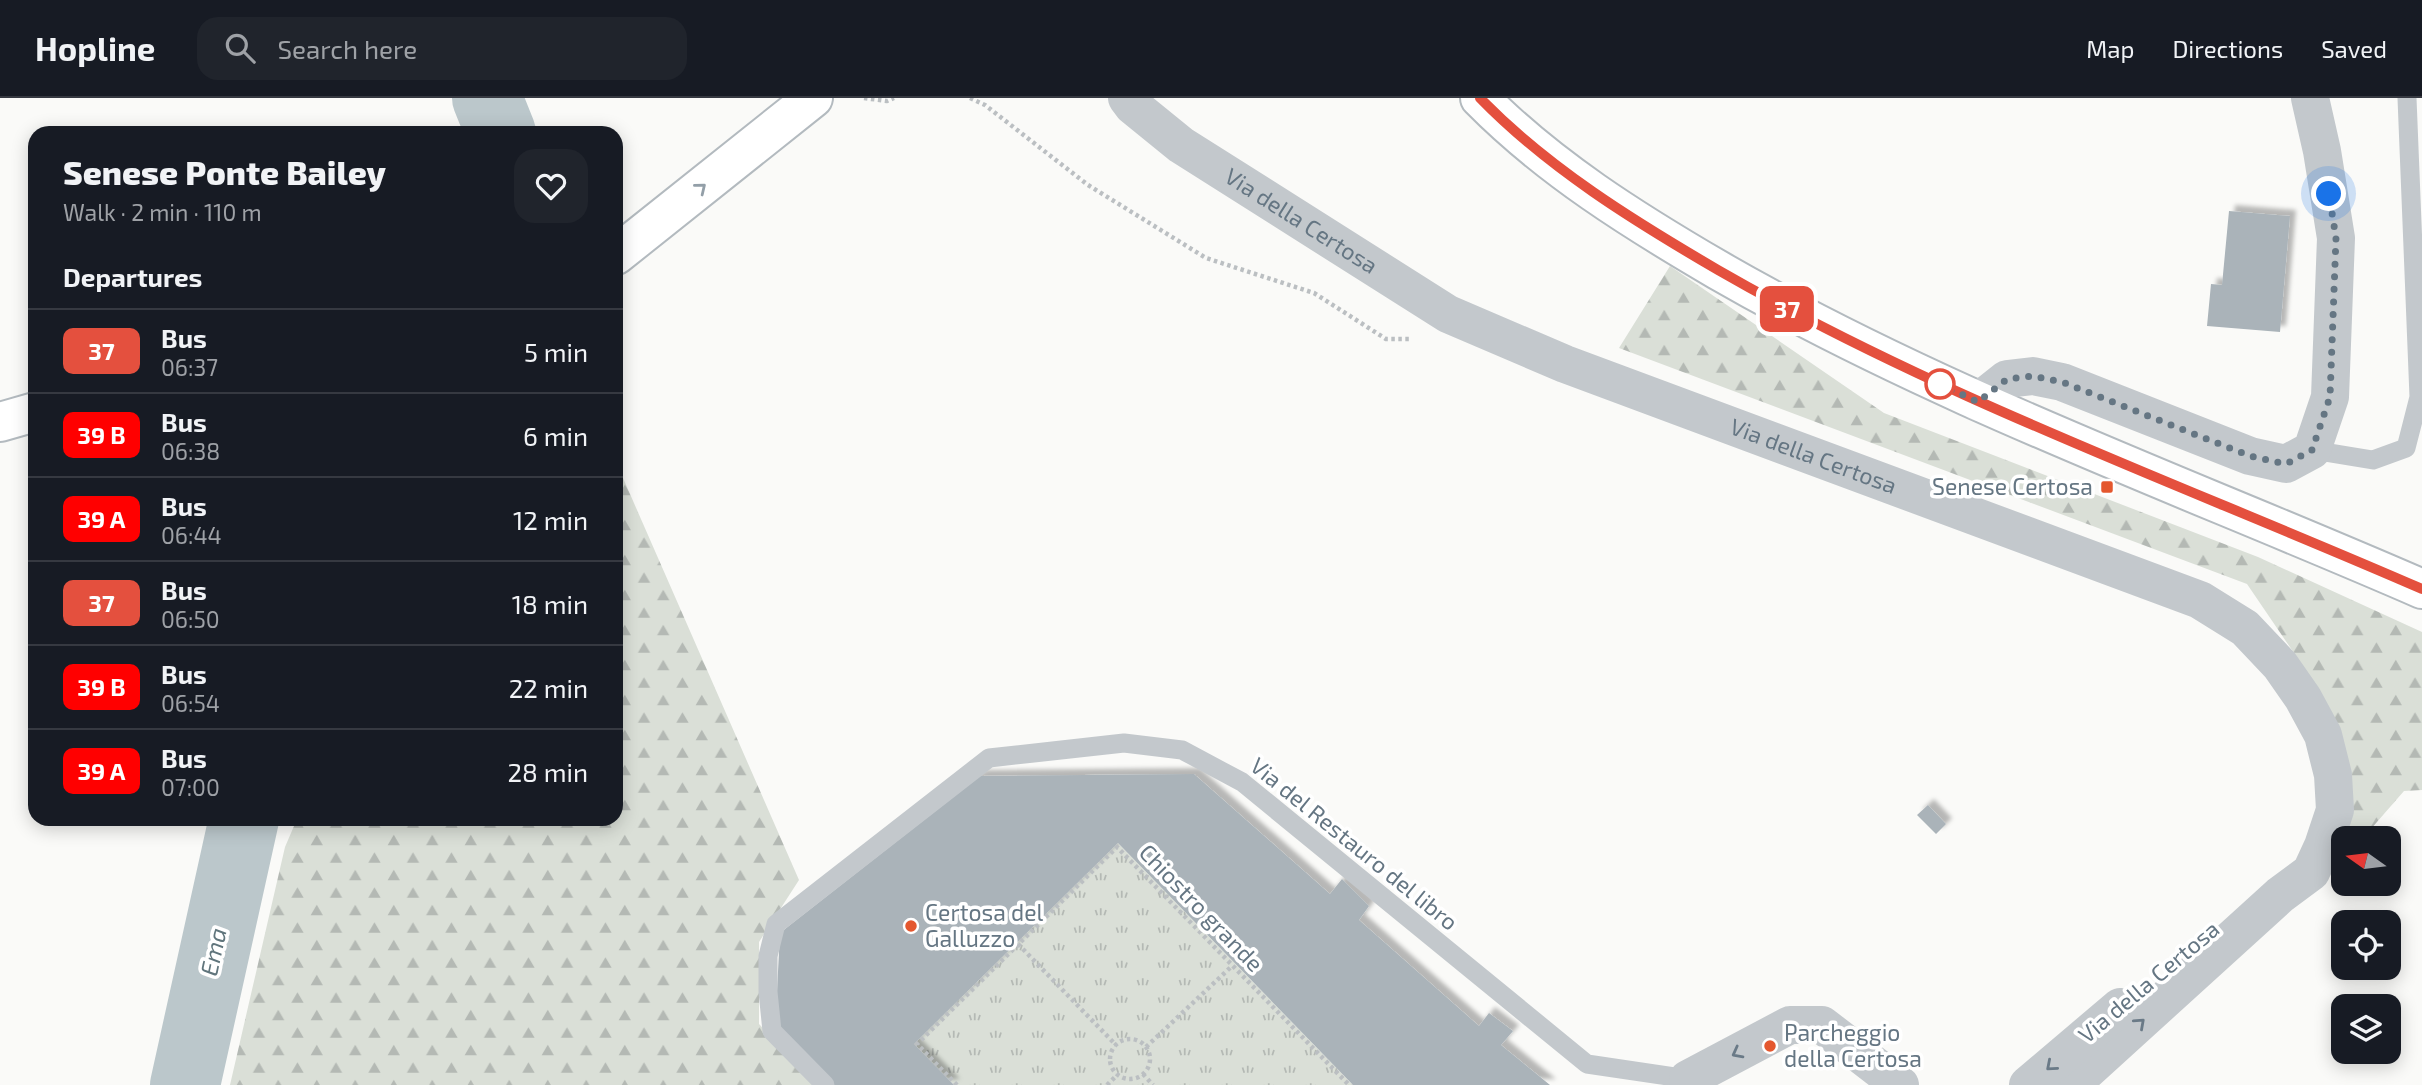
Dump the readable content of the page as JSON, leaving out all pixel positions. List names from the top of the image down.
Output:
{
  "streets": {
    "street": ["Via della Certosa"],
    "lane": ["Via del Restauro del libro"],
    "path": ["Chiostro grande"]
  },
  "water": ["Ema"],
  "places": {
    "transit": ["Senese Certosa"],
    "other": ["Certosa del Galluzzo", "Parcheggio della Certosa"]
  },
  "lines": ["bus line 37"],
  "north": "left",
  "page": {
    "header": "Hopline",
    "search": "Search here",
    "nav": ["Map", "Directions", "Saved"],
    "on_map": "37",
    "heading": [
      ["Senese Ponte Bailey", "Walk · 2 min · 110 m"],
      "Departures"
    ],
    "list": [
      {
        "mark": "37",
        "name": "Bus",
        "note": "06:37",
        "value": "5 min"
      },
      {
        "mark": "39 B",
        "name": "Bus",
        "note": "06:38",
        "value": "6 min"
      },
      {
        "mark": "39 A",
        "name": "Bus",
        "note": "06:44",
        "value": "12 min"
      },
      {
        "mark": "37",
        "name": "Bus",
        "note": "06:50",
        "value": "18 min"
      },
      {
        "mark": "39 B",
        "name": "Bus",
        "note": "06:54",
        "value": "22 min"
      },
      {
        "mark": "39 A",
        "name": "Bus",
        "note": "07:00",
        "value": "28 min"
      }
    ]
  }
}
